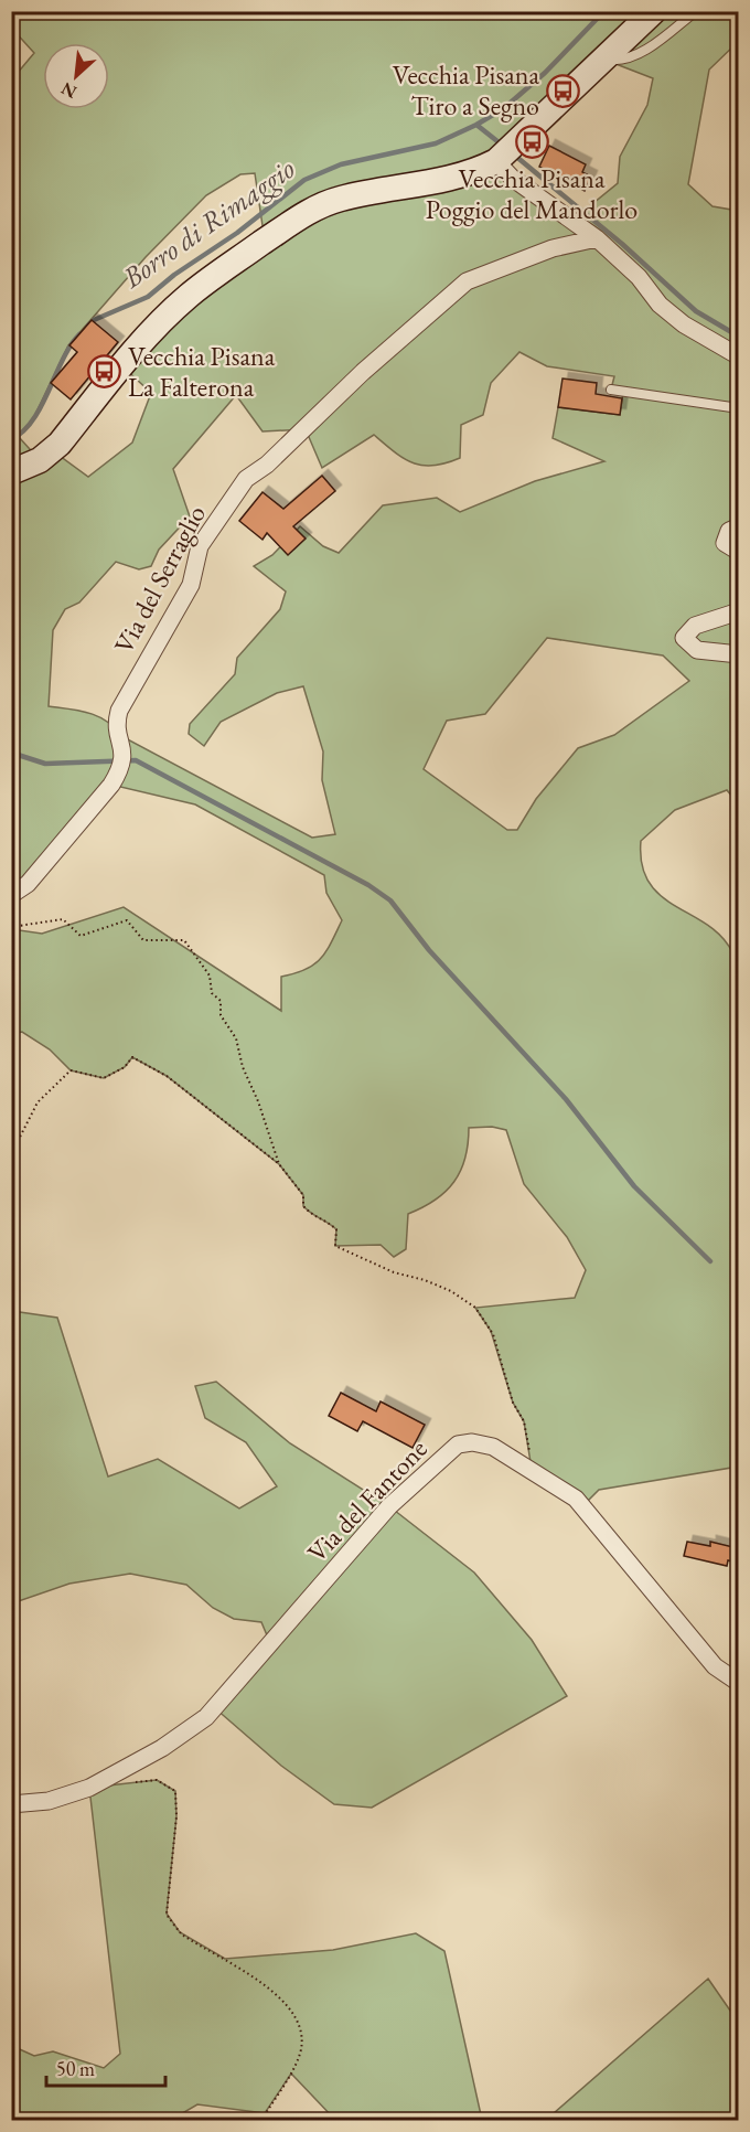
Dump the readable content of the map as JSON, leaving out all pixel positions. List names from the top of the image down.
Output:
{
  "streets": {
    "street": ["Via del Serraglio", "Via del Fantone"]
  },
  "water": ["Borro di Rimaggio"],
  "places": {
    "bus stop": ["Vecchia Pisana Tiro a Segno", "Vecchia Pisana Poggio del Mandorlo", "Vecchia Pisana La Falterona"]
  },
  "scale_bar": "50 m",
  "north": "bottom left"
}
